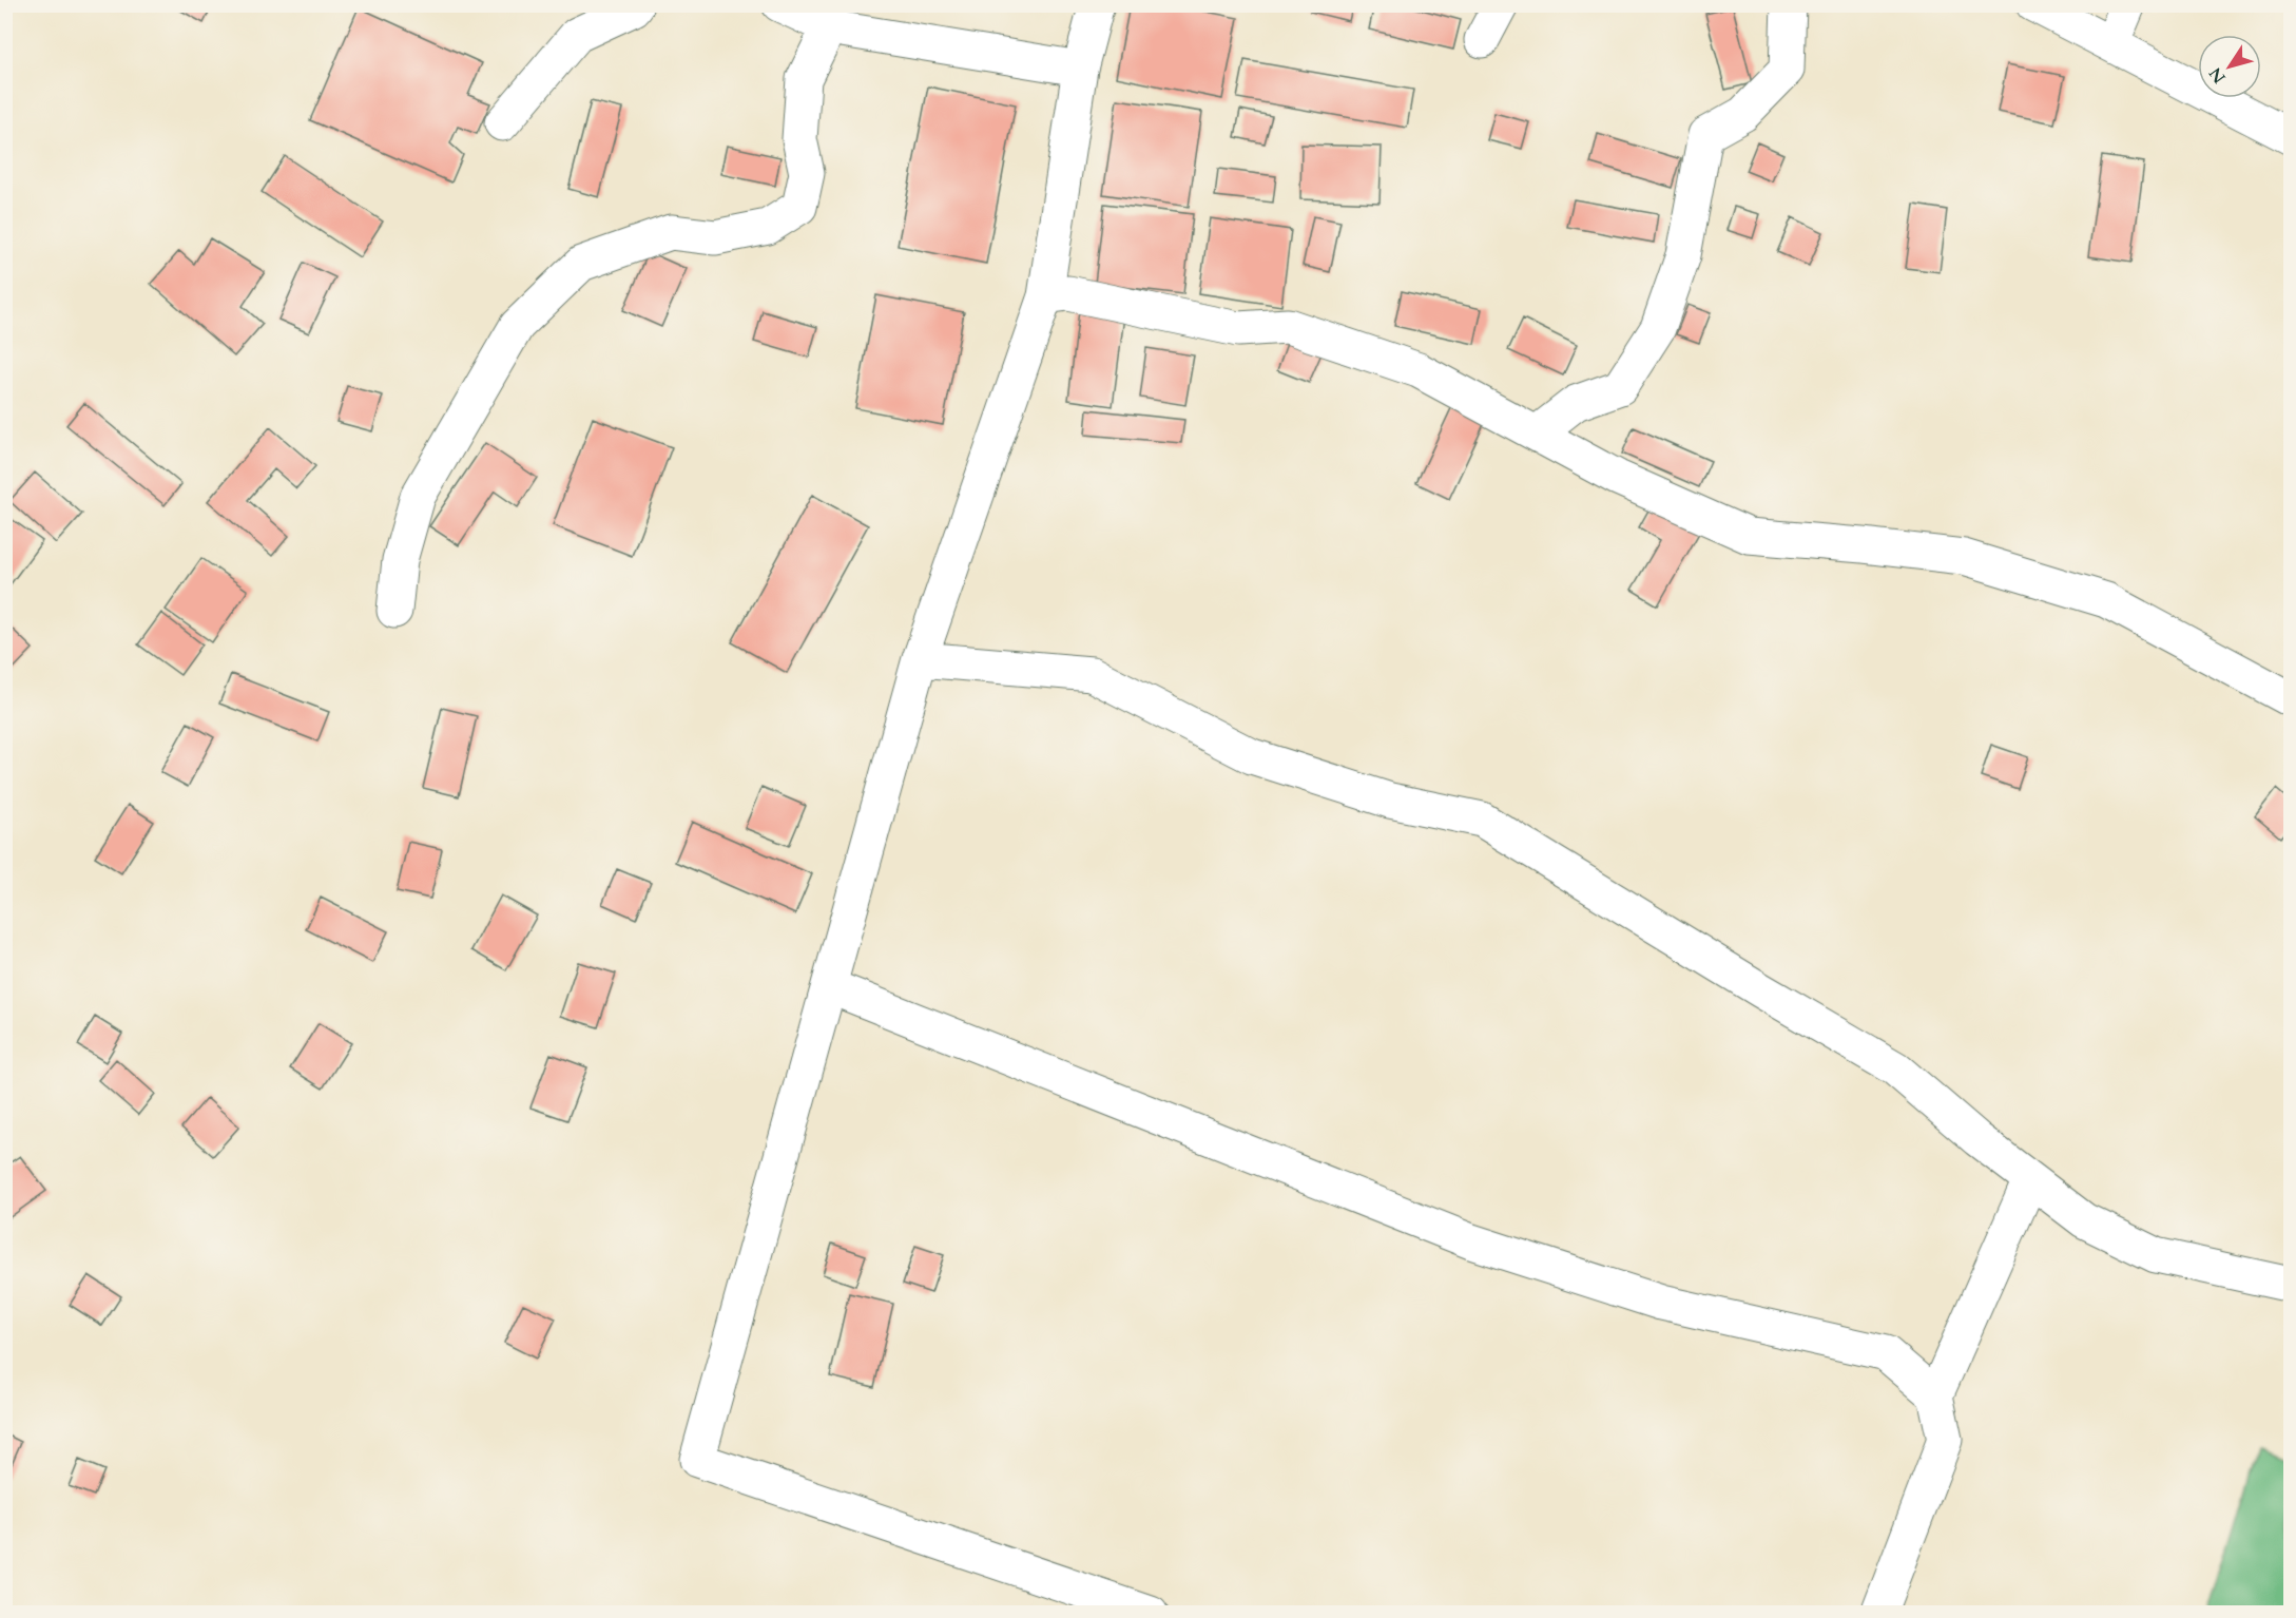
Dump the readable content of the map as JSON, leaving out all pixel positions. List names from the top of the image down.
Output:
{
  "north": "bottom left"
}
